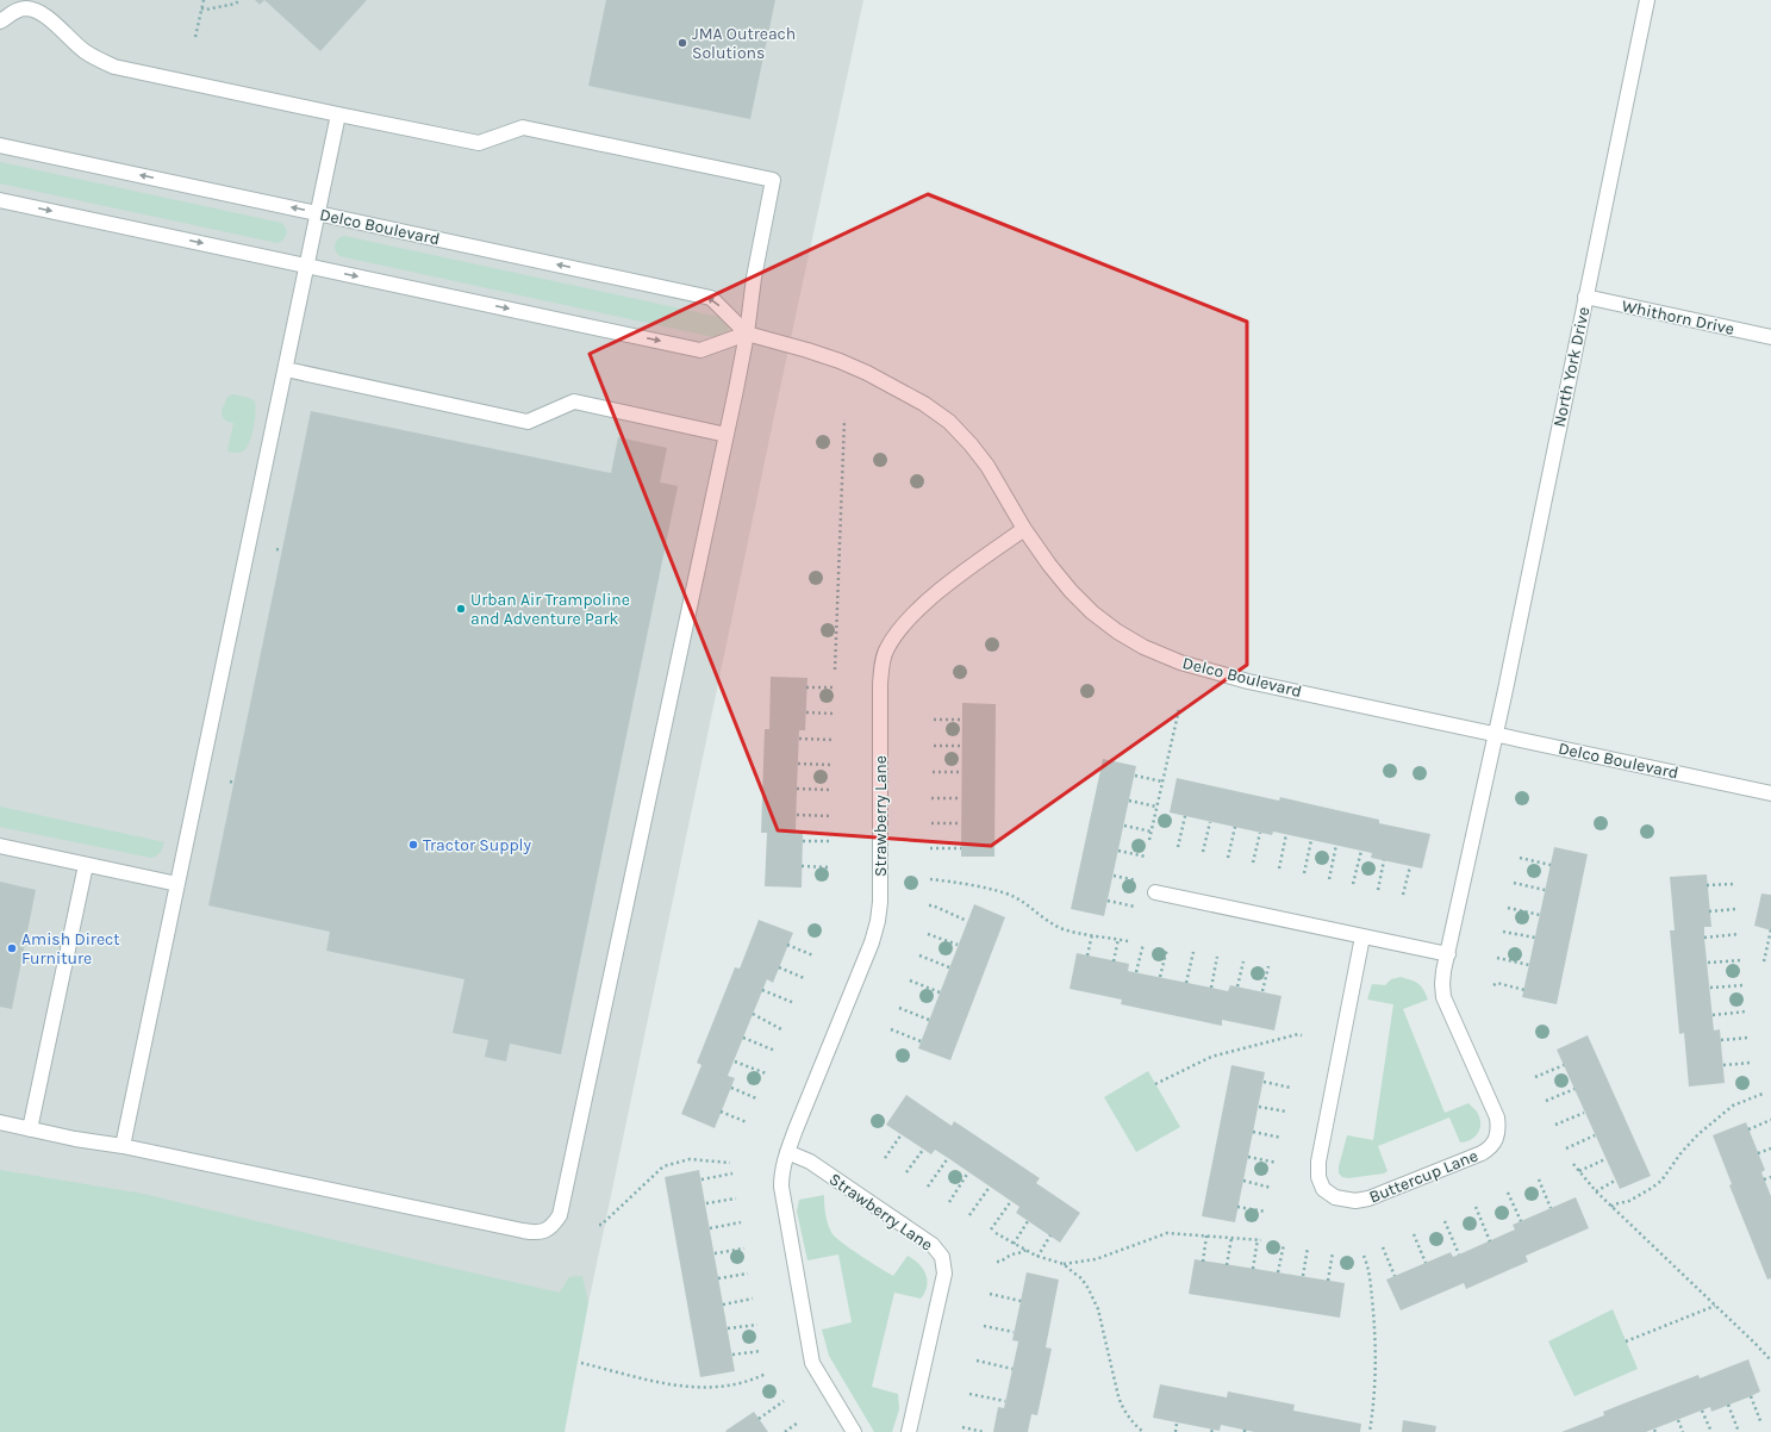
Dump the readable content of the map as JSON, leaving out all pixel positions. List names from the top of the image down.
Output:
{
  "streets": {
    "street": [
      "Delco Boulevard",
      "Whithorn Drive",
      "North York Drive",
      "Strawberry Lane",
      "Buttercup Lane"
    ]
  },
  "crossings": [
    ["Delco Boulevard", "North York Drive"],
    ["Delco Boulevard", "Strawberry Lane"],
    ["Delco Boulevard", "Buttercup Lane"],
    ["Whithorn Drive", "North York Drive"],
    ["North York Drive", "Buttercup Lane"]
  ],
  "places": [
    "JMA Outreach Solutions",
    "Urban Air Trampoline and Adventure Park",
    "Tractor Supply",
    "Amish Direct Furniture"
  ]
}
